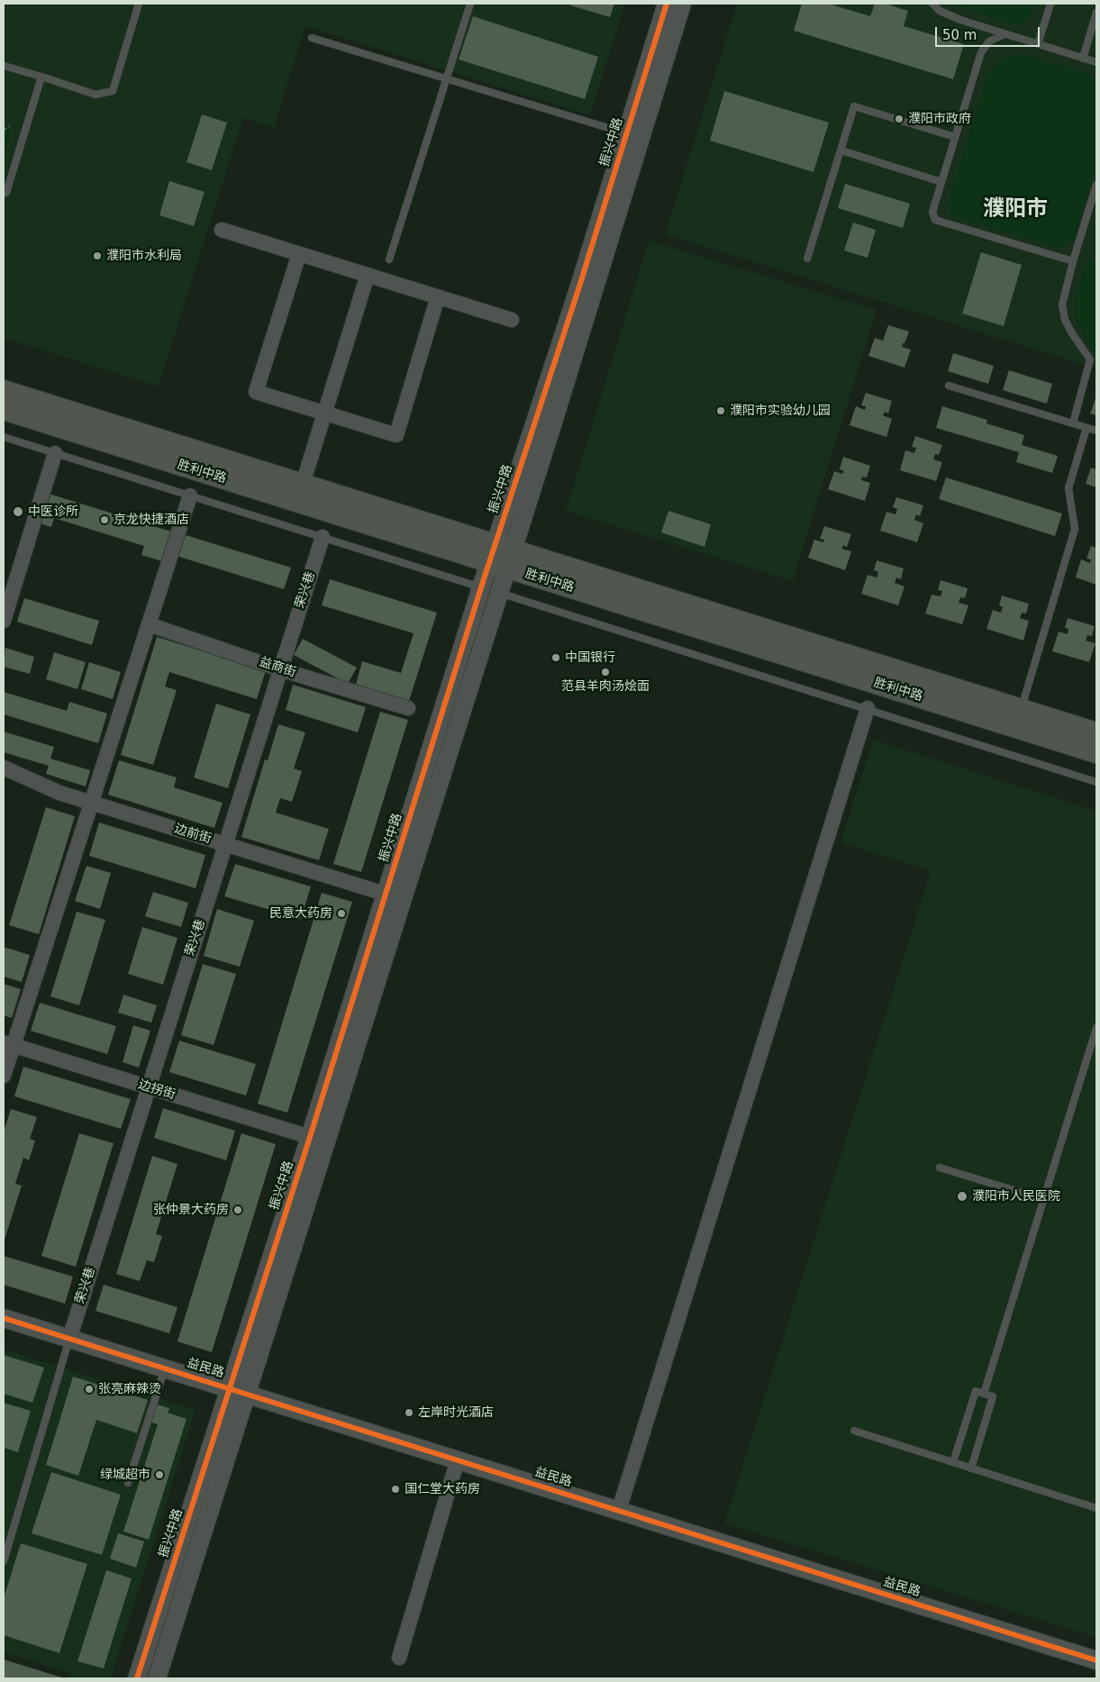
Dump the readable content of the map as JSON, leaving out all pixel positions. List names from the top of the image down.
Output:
{
  "streets": {
    "main road": ["胜利中路"],
    "street": [
      "振兴中路",
      "荣兴巷",
      "益商街",
      "边前街",
      "边拐街",
      "益民路"
    ]
  },
  "crossings": [
    ["振兴中路", "胜利中路"],
    ["振兴中路", "边前街"],
    ["振兴中路", "边拐街"],
    ["振兴中路", "益民路"],
    ["荣兴巷", "益商街"],
    ["荣兴巷", "边前街"],
    ["荣兴巷", "边拐街"],
    ["荣兴巷", "益民路"]
  ],
  "districts": ["濮阳市"],
  "places": [
    "濮阳市政府",
    "濮阳市水利局",
    "濮阳市实验幼儿园",
    "中医诊所",
    "京龙快捷酒店",
    "中国银行",
    "范县羊肉汤烩面",
    "民意大药房",
    "濮阳市人民医院",
    "张仲景大药房",
    "张亮麻辣烫",
    "左岸时光酒店",
    "绿城超市",
    "国仁堂大药房"
  ],
  "scale_bar": "50 m"
}
